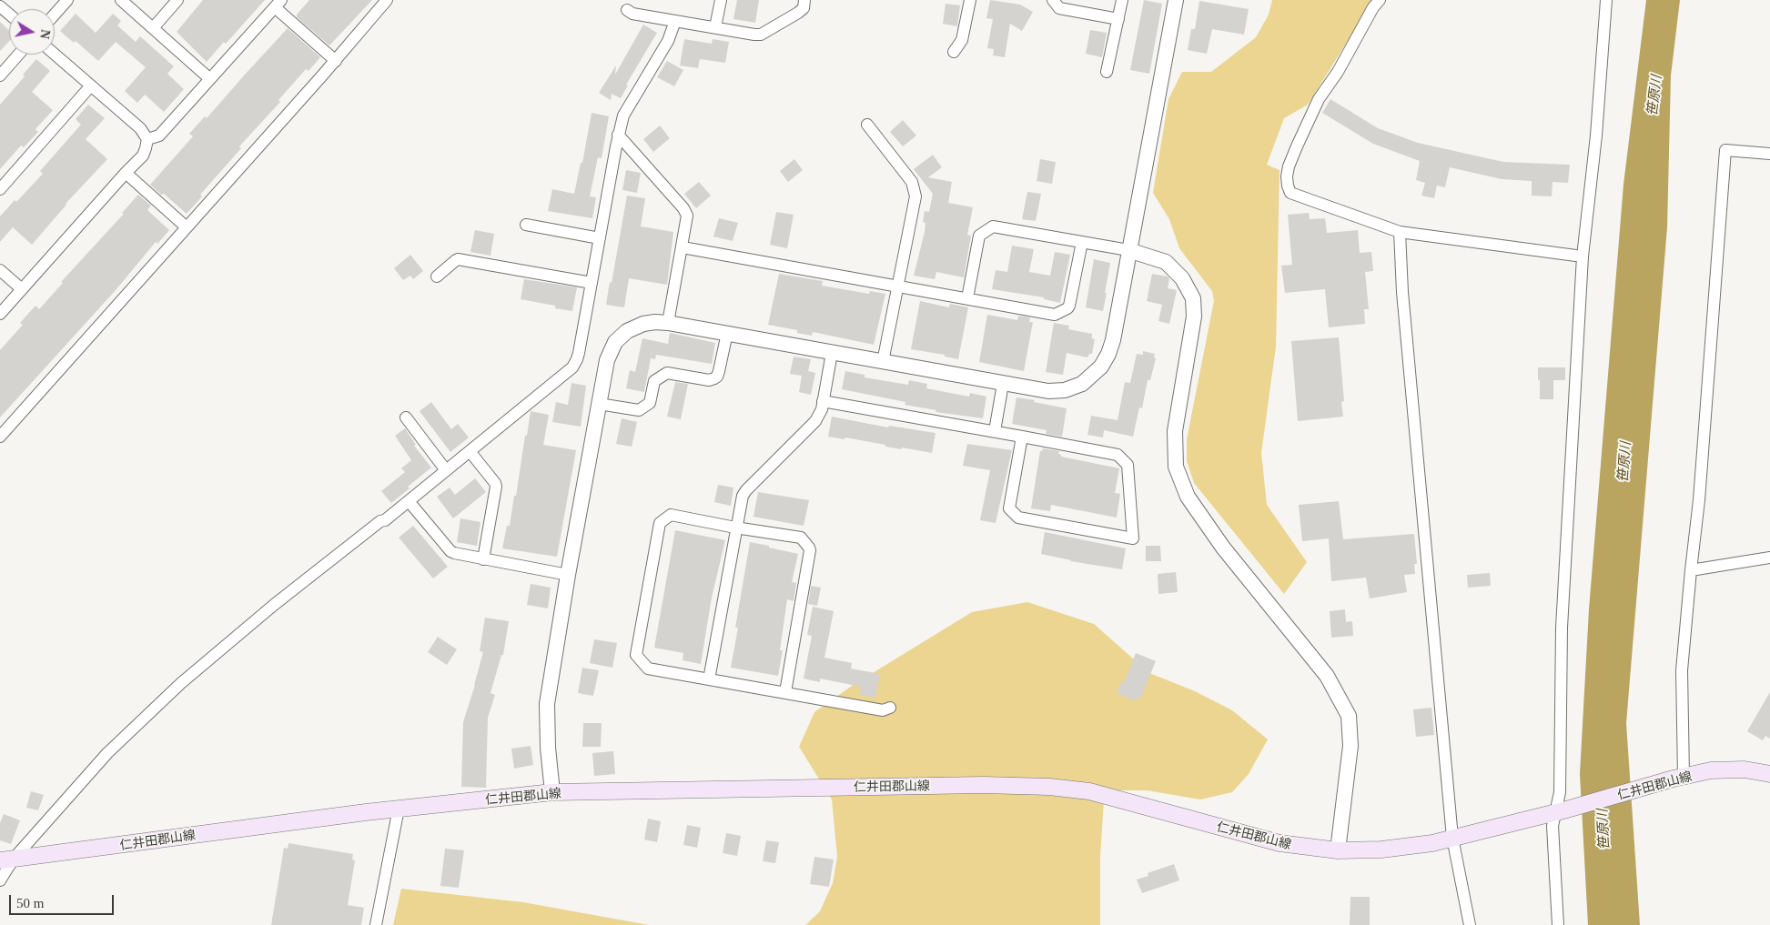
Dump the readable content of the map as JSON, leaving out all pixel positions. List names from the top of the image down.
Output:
{
  "streets": {
    "main road": ["仁井田郡山線"]
  },
  "water": ["笹原川"],
  "scale_bar": "50 m",
  "north": "right"
}
